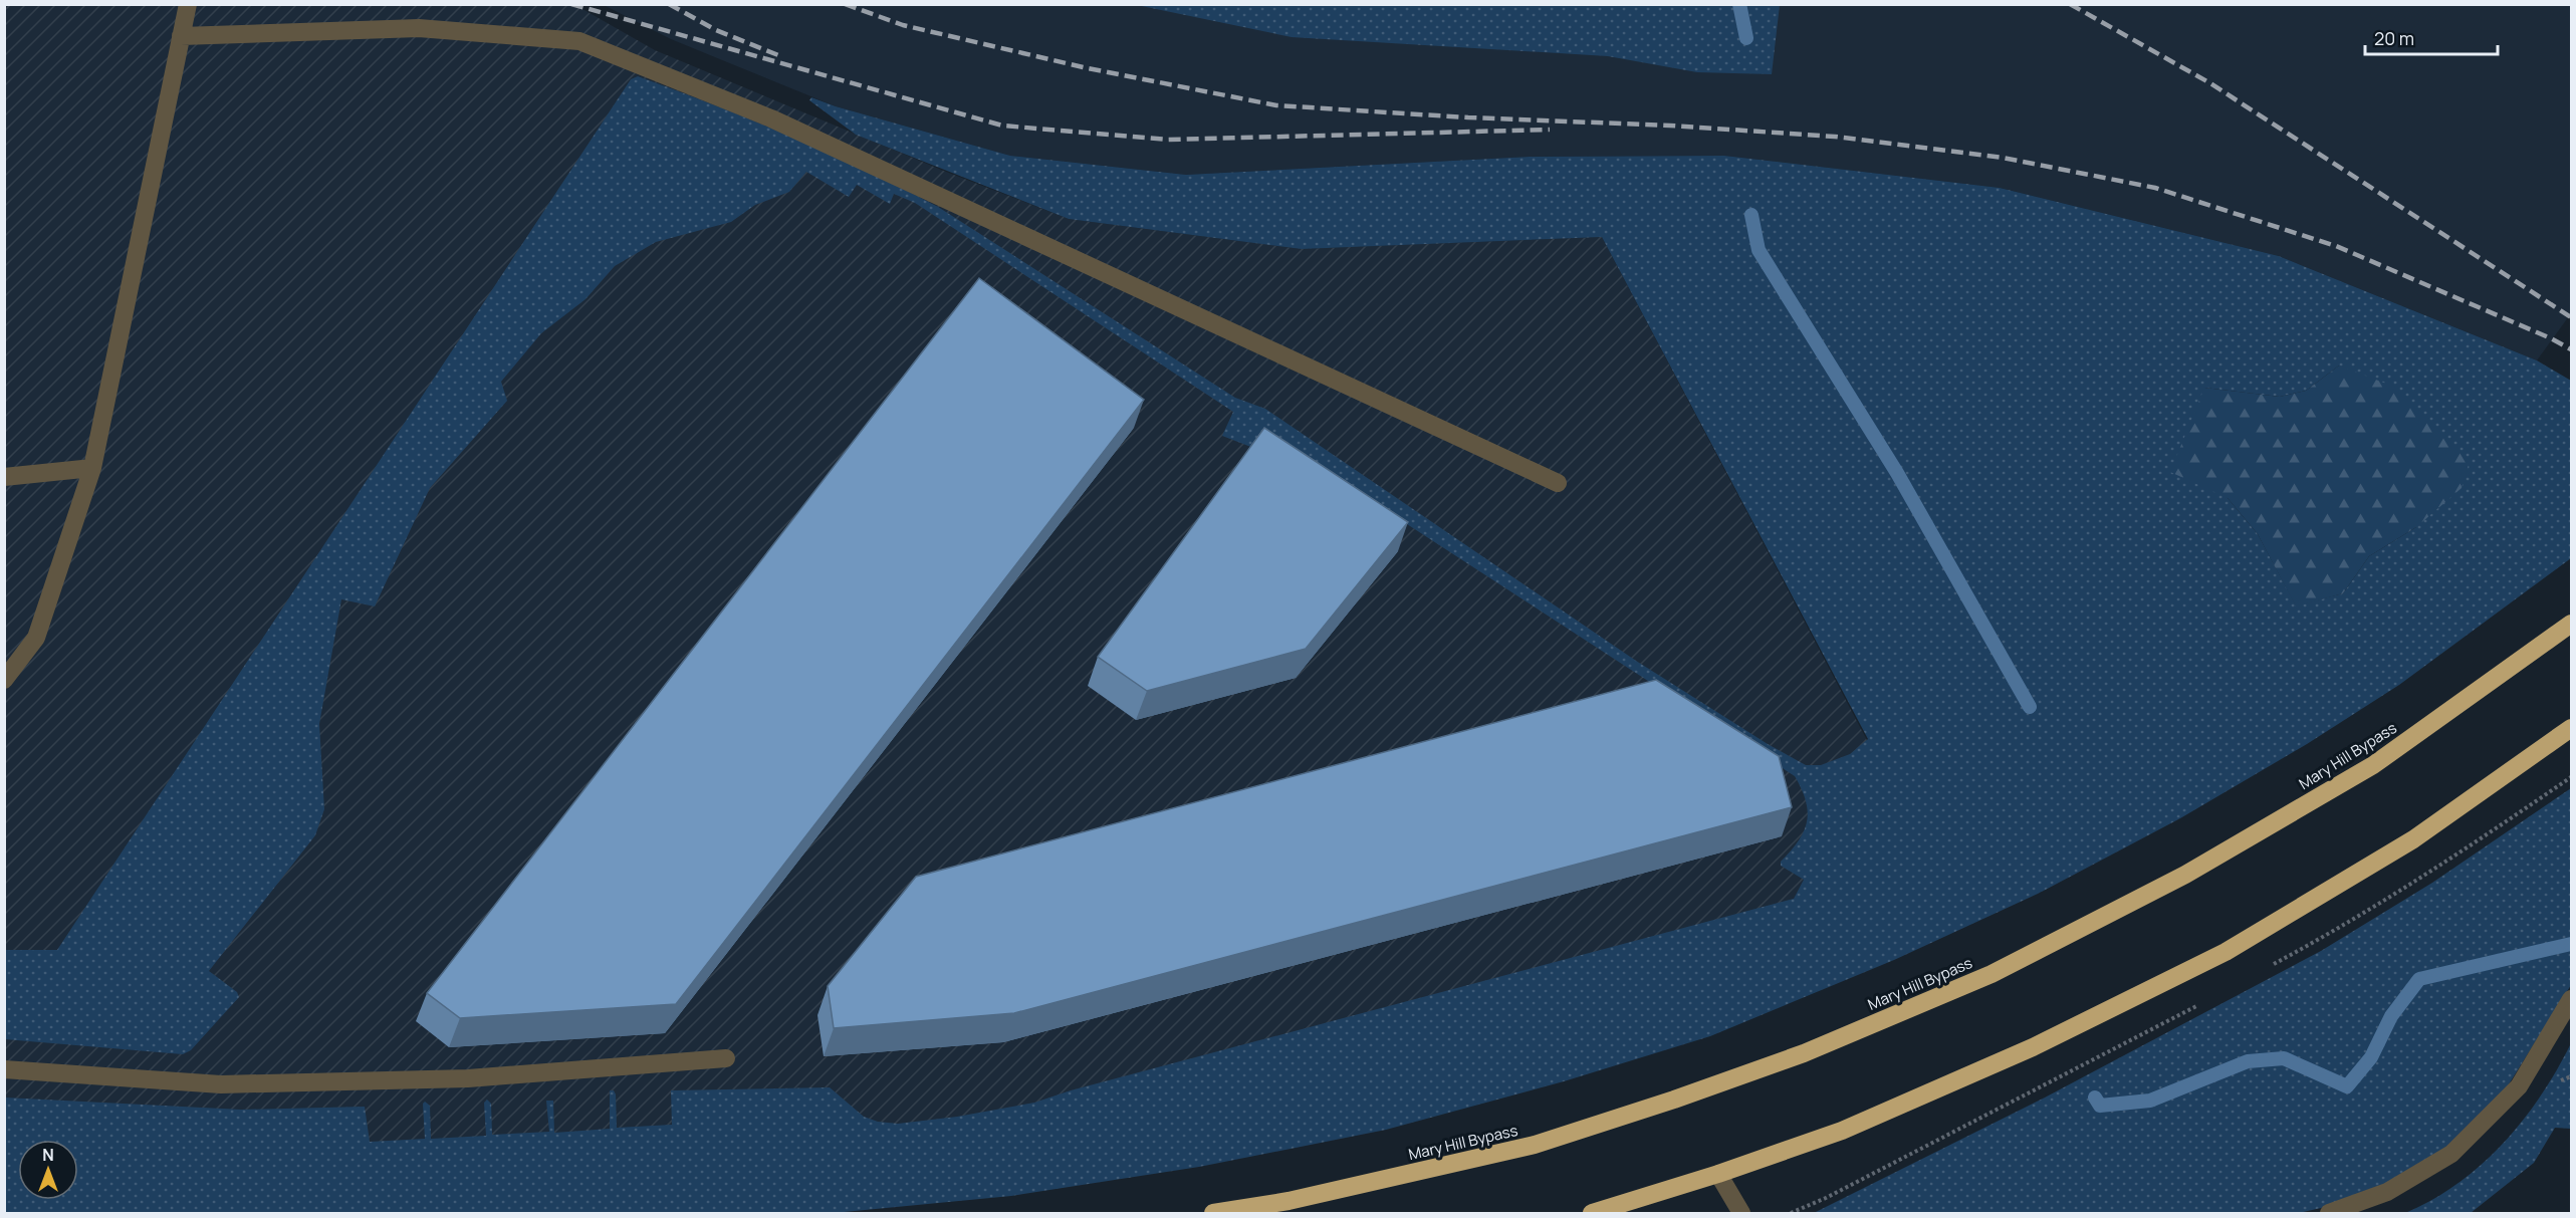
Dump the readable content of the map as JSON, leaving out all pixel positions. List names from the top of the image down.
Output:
{
  "streets": {
    "highway": ["Mary Hill Bypass"]
  },
  "scale_bar": "20 m",
  "north": "top"
}
